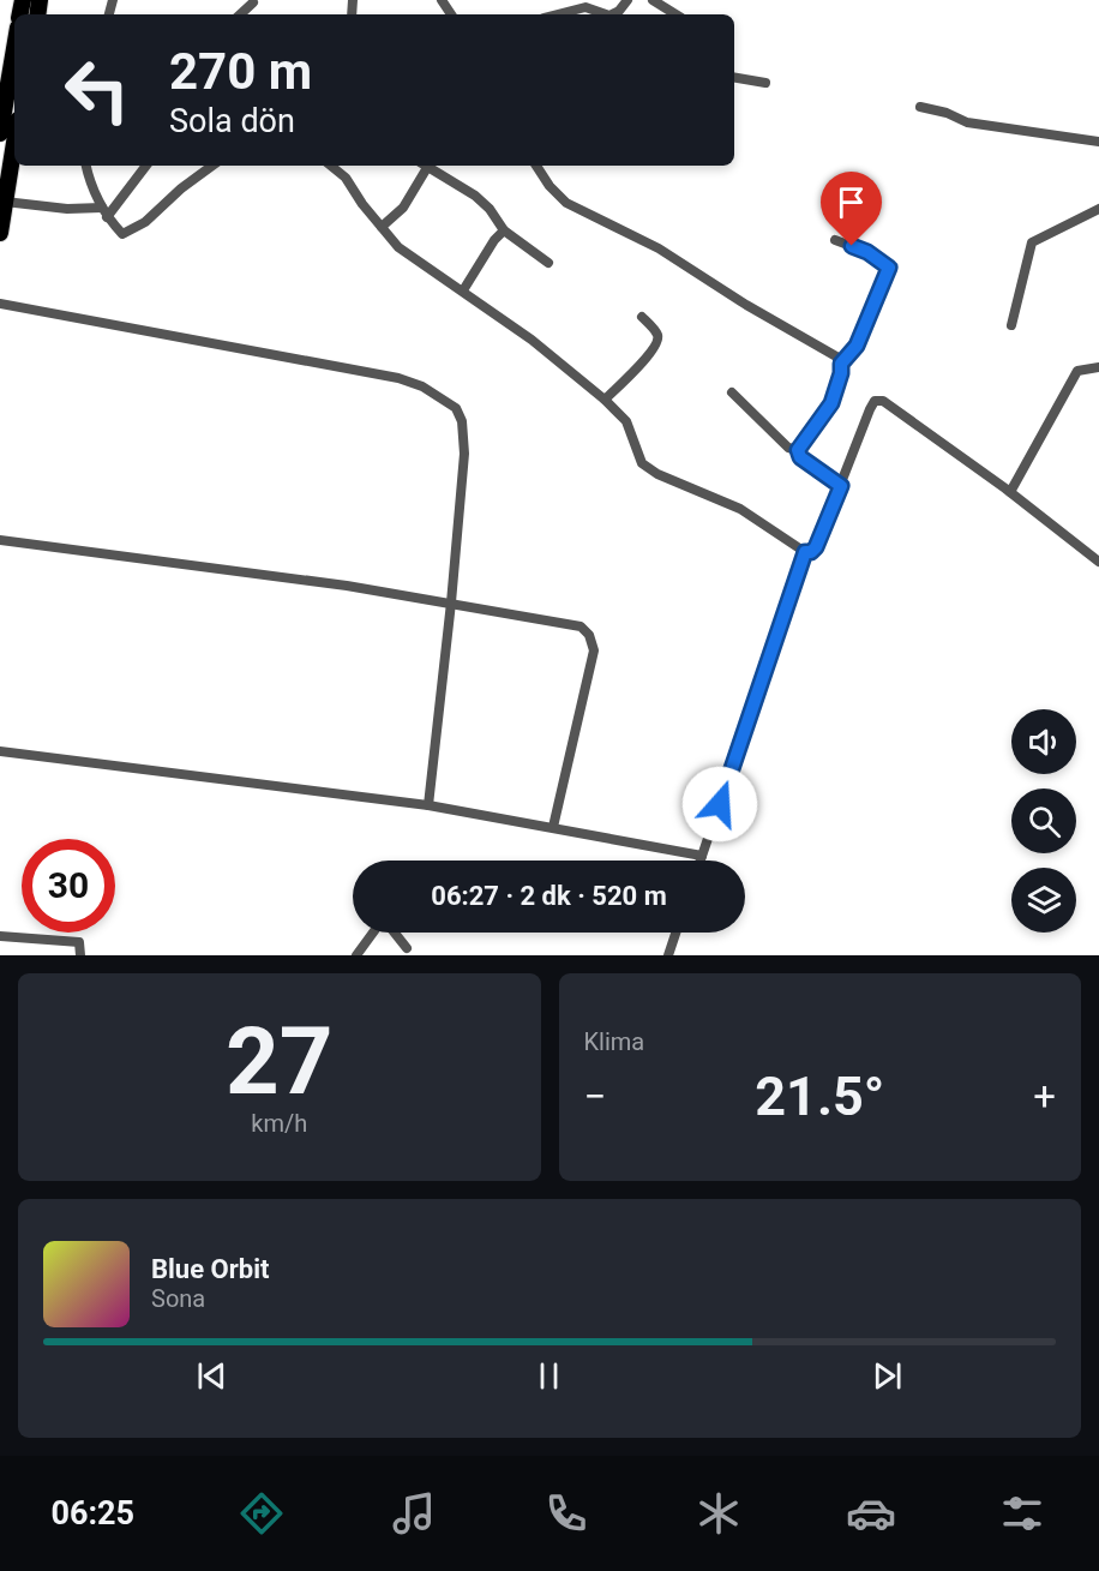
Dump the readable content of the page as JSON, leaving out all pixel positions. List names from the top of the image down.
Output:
{
  "page": {
    "turn": ["270 m", "Sola dön"],
    "limit": "30",
    "trip": "06:27 · 2 dk · 520 m",
    "tile": [
      ["27", "km/h"],
      "Klima"
    ],
    "heat": ["−", "21.5°", "+"],
    "song": ["Blue Orbit", "Sona"],
    "tabs": "06:25"
  }
}
